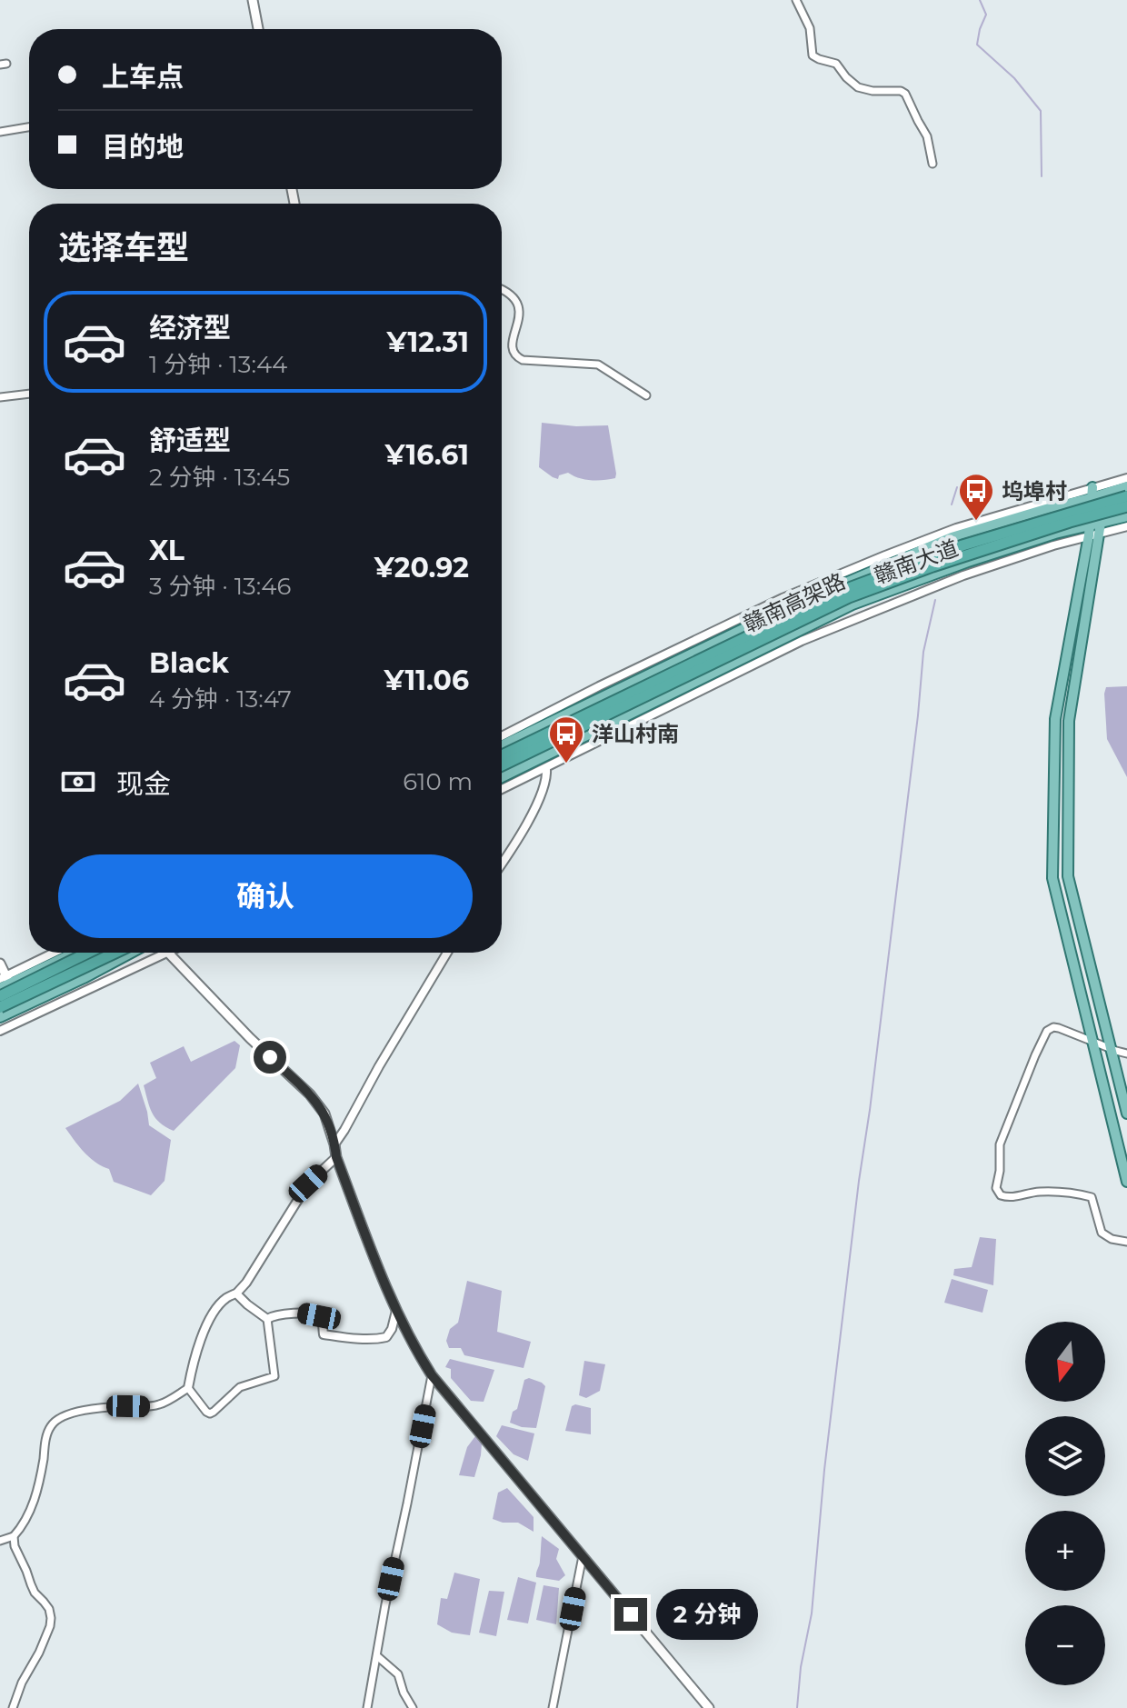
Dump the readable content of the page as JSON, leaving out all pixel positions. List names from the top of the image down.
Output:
{
  "streets": {
    "highway": ["赣南高架路"],
    "main road": ["赣南大道"]
  },
  "places": {
    "bus stop": ["坞埠村", "洋山村南"]
  },
  "north": "bottom",
  "page": {
    "banner": ["上车点", "目的地"],
    "heading": "选择车型",
    "list": [
      {
        "name": "经济型",
        "note": "1 分钟 · 13:44",
        "value": "¥12.31"
      },
      {
        "name": "舒适型",
        "note": "2 分钟 · 13:45",
        "value": "¥16.61"
      },
      {
        "name": "XL",
        "note": "3 分钟 · 13:46",
        "value": "¥20.92"
      },
      {
        "name": "Black",
        "note": "4 分钟 · 13:47",
        "value": "¥11.06"
      }
    ],
    "pay": ["现金", "610 m"],
    "buttons": "确认",
    "map_buttons": ["+", "−"],
    "bubble": "2 分钟"
  }
}
